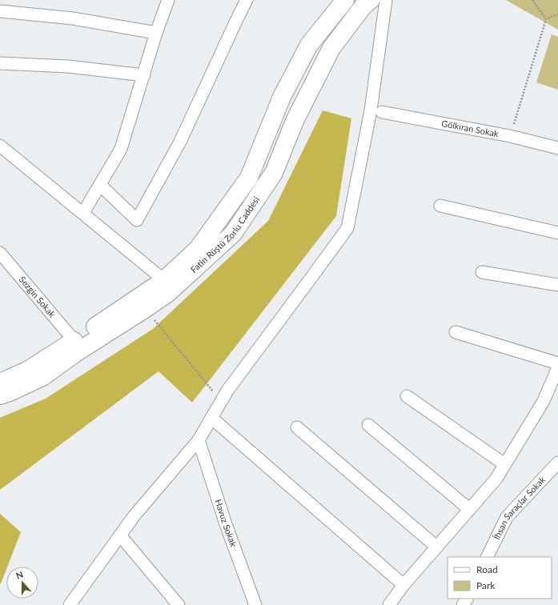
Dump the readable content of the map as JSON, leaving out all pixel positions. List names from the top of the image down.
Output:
{
  "streets": {
    "main road": ["Fatin Rüştü Zorlu Caddesi"],
    "street": [
      "Gölkıran Sokak",
      "Sezgin Sokak",
      "İhsan Saraçlar Sokak",
      "Havuz Sokak"
    ]
  },
  "crossings": [
    ["Fatin Rüştü Zorlu Caddesi", "Sezgin Sokak"]
  ],
  "legend": ["Road", "Park"],
  "north": "top"
}
